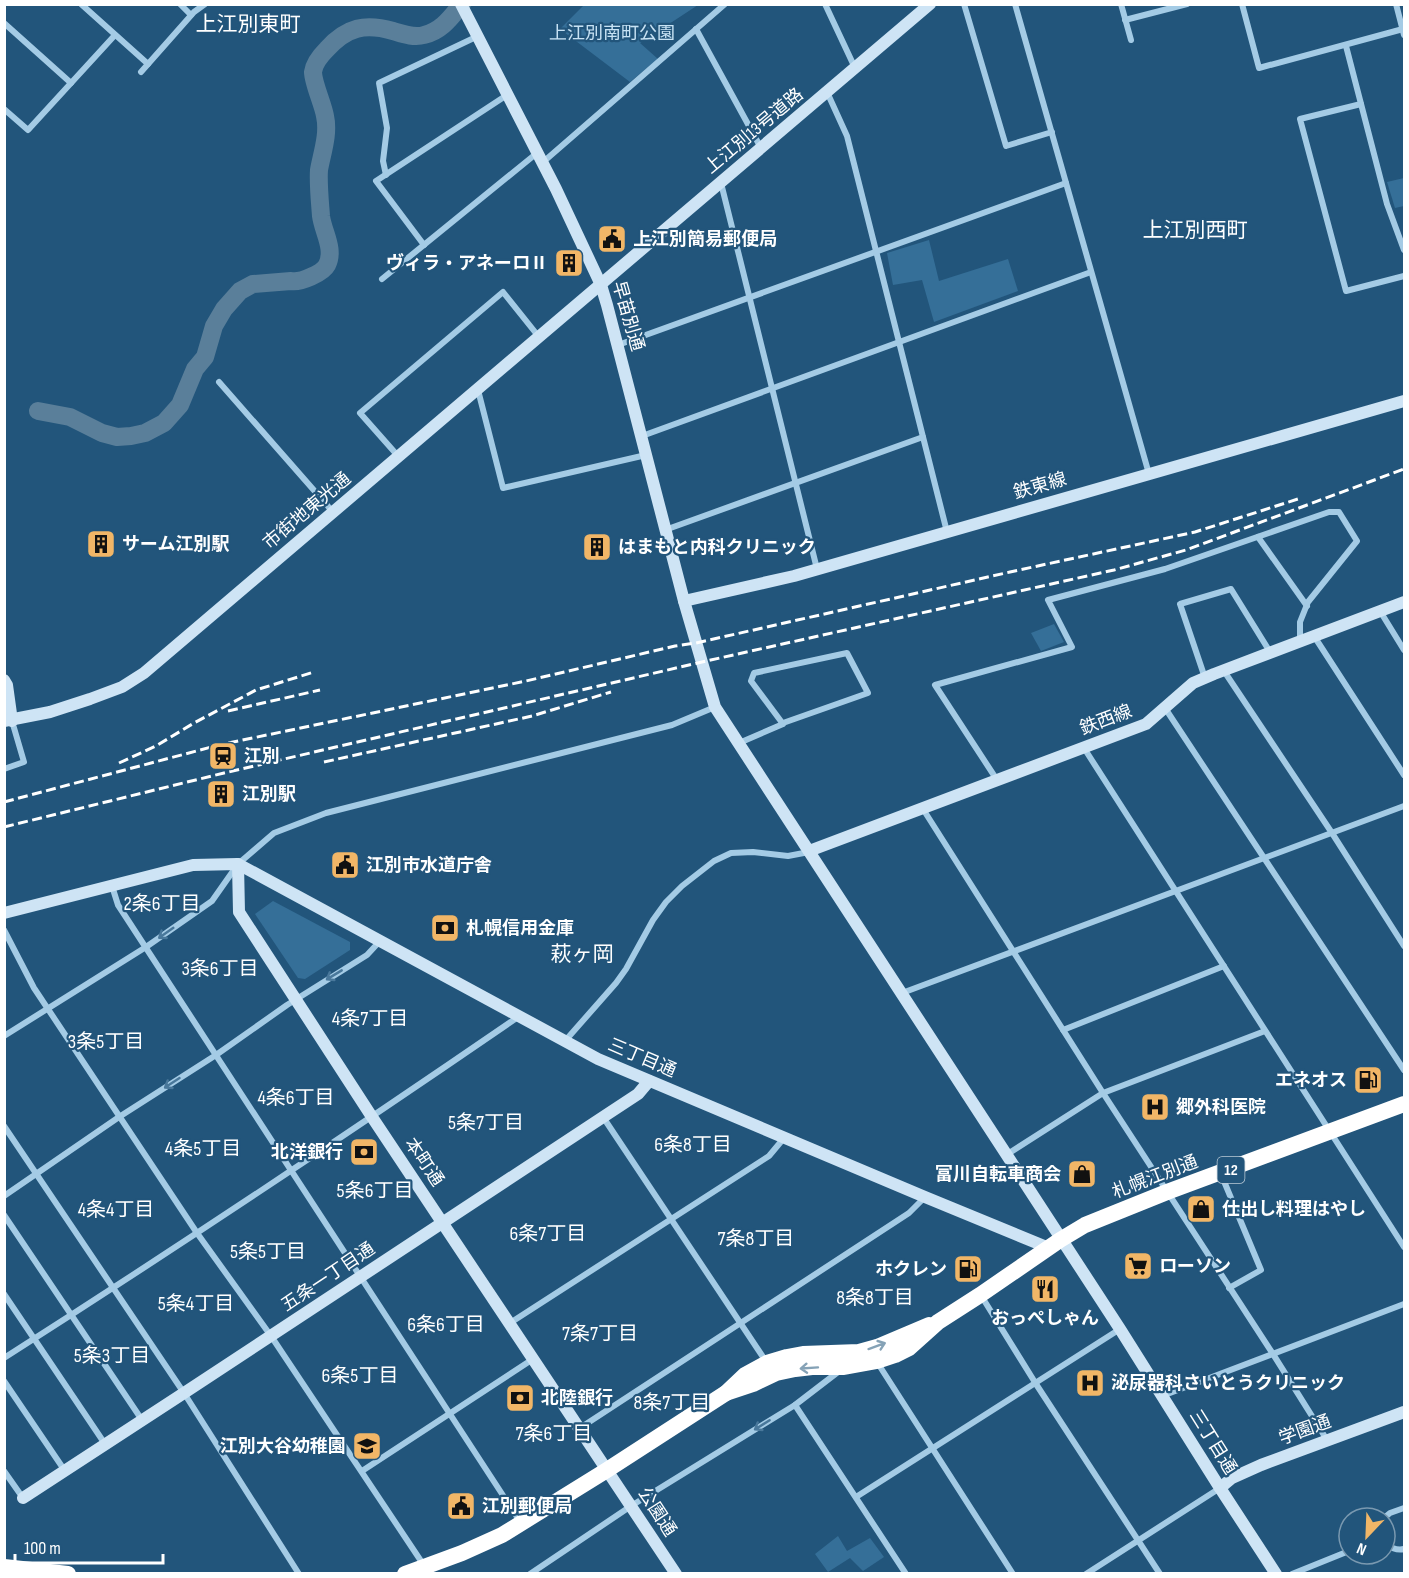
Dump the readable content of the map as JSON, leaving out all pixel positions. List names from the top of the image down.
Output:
{
  "streets": {
    "highway": ["12", "札幌江別通"],
    "street": [
      "上江別13号道路",
      "早苗別通",
      "鉄東線",
      "市街地東光通",
      "鉄西線",
      "三丁目通",
      "本町通",
      "五条一丁目通",
      "学園通",
      "公園通"
    ]
  },
  "crossings": [
    ["上江別13号道路", "早苗別通"],
    ["上江別13号道路", "市街地東光通"],
    ["早苗別通", "鉄東線"],
    ["早苗別通", "市街地東光通"],
    ["早苗別通", "鉄西線"],
    ["早苗別通", "三丁目通"],
    ["早苗別通", "札幌江別通"],
    ["三丁目通", "本町通"],
    ["三丁目通", "札幌江別通"],
    ["三丁目通", "五条一丁目通"],
    ["三丁目通", "学園通"],
    ["本町通", "札幌江別通"],
    ["本町通", "五条一丁目通"],
    ["本町通", "公園通"],
    ["札幌江別通", "公園通"]
  ],
  "districts": [
    "上江別東町",
    "上江別西町",
    "2条6丁目",
    "萩ヶ岡",
    "3条6丁目",
    "4条7丁目",
    "3条5丁目",
    "4条6丁目",
    "5条7丁目",
    "6条8丁目",
    "4条5丁目",
    "5条6丁目",
    "4条4丁目",
    "6条7丁目",
    "7条8丁目",
    "5条5丁目",
    "8条8丁目",
    "5条4丁目",
    "6条6丁目",
    "7条7丁目",
    "5条3丁目",
    "6条5丁目",
    "8条7丁目",
    "7条6丁目"
  ],
  "parks": ["上江別南町公園"],
  "places": {
    "public building": ["上江別簡易郵便局", "江別市水道庁舎", "江別郵便局"],
    "building": [
      "ヴィラ・アネーロⅡ",
      "サーム江別駅",
      "はまもと内科クリニック",
      "江別駅"
    ],
    "station": ["江別"],
    "bank": ["札幌信用金庫", "北洋銀行", "北陸銀行"],
    "fuel station": ["エネオス", "ホクレン"],
    "hospital": ["郷外科医院", "泌尿器科さいとうクリニック"],
    "shop": ["富川自転車商会", "仕出し料理はやし"],
    "supermarket": ["ローソン"],
    "restaurant": ["おっぺしゃん"],
    "school or university": ["江別大谷幼稚園"]
  },
  "scale_bar": "100 m",
  "north": "bottom left"
}
